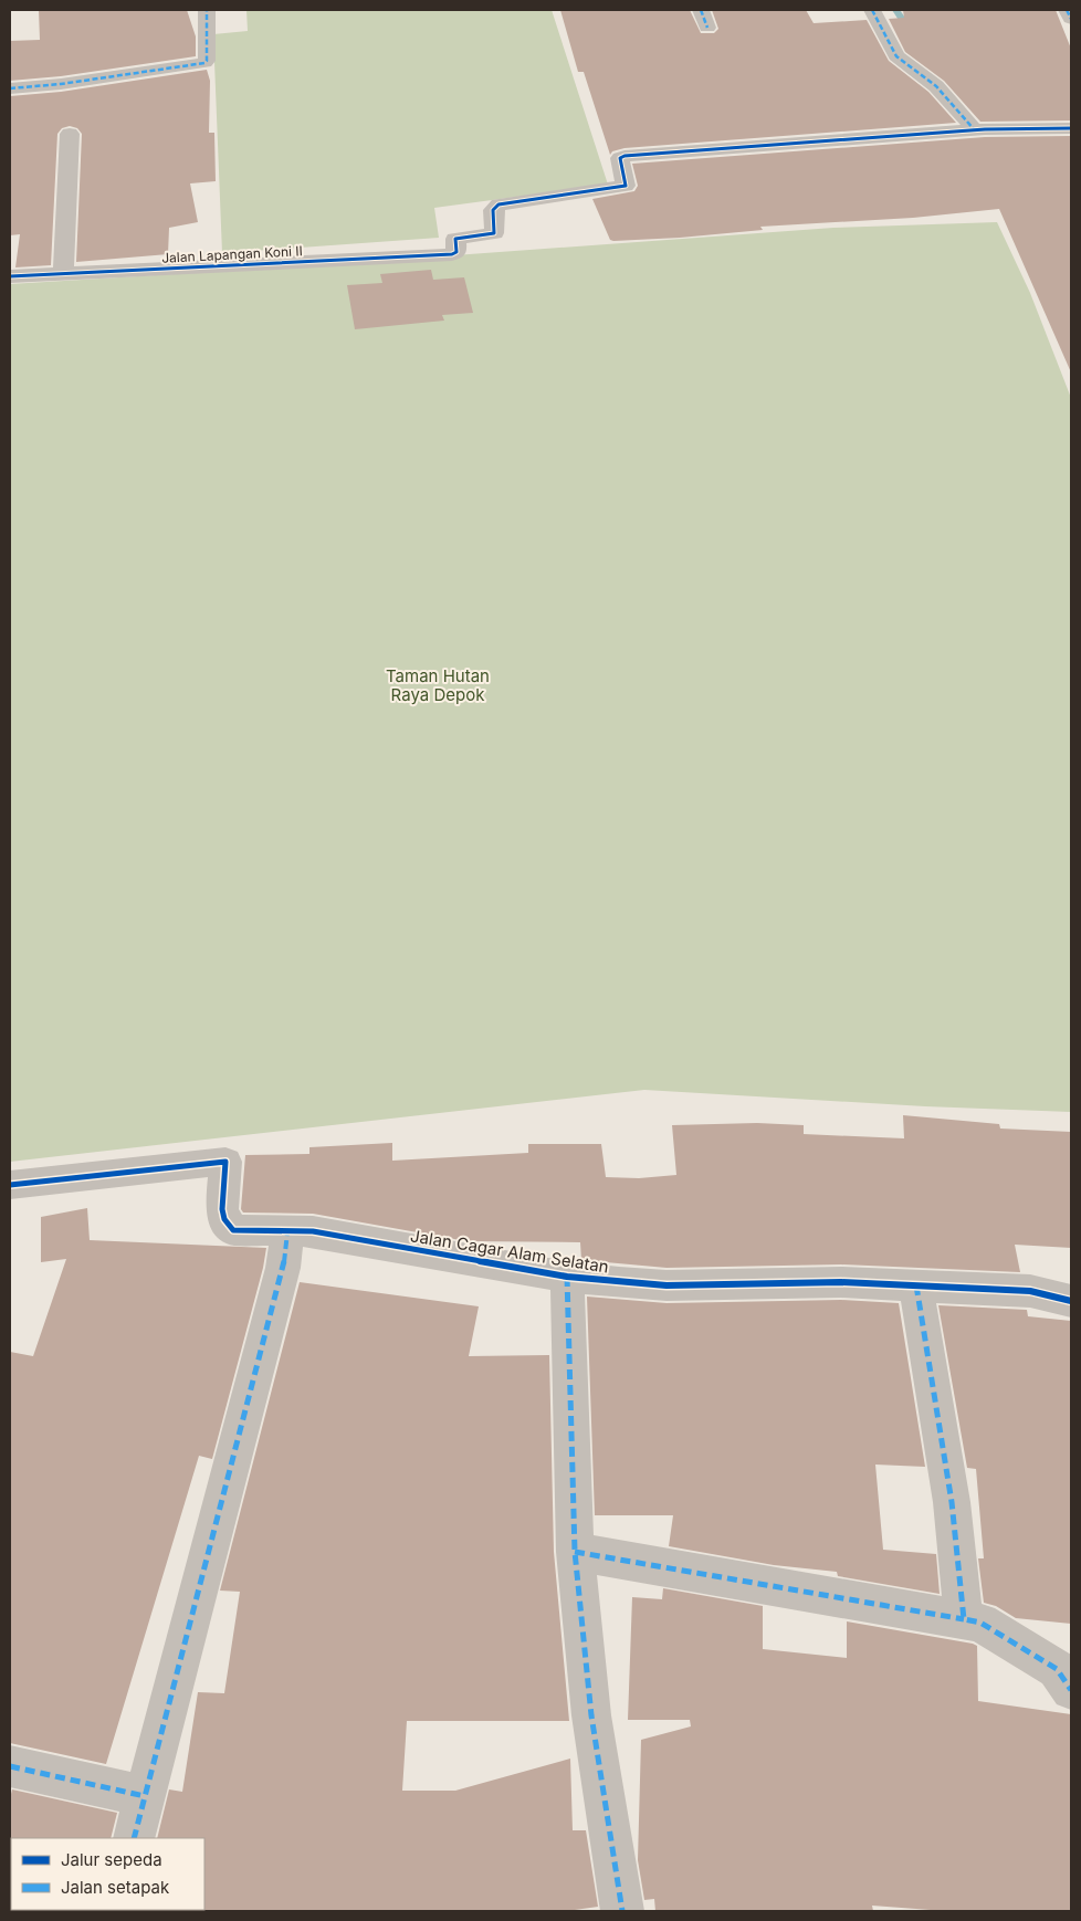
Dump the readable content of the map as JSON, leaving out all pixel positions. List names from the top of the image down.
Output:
{
  "streets": {
    "street": ["Jalan Lapangan Koni II", "Jalan Cagar Alam Selatan"]
  },
  "parks": ["Taman Hutan Raya Depok"],
  "legend": ["Jalur sepeda", "Jalan setapak"]
}
